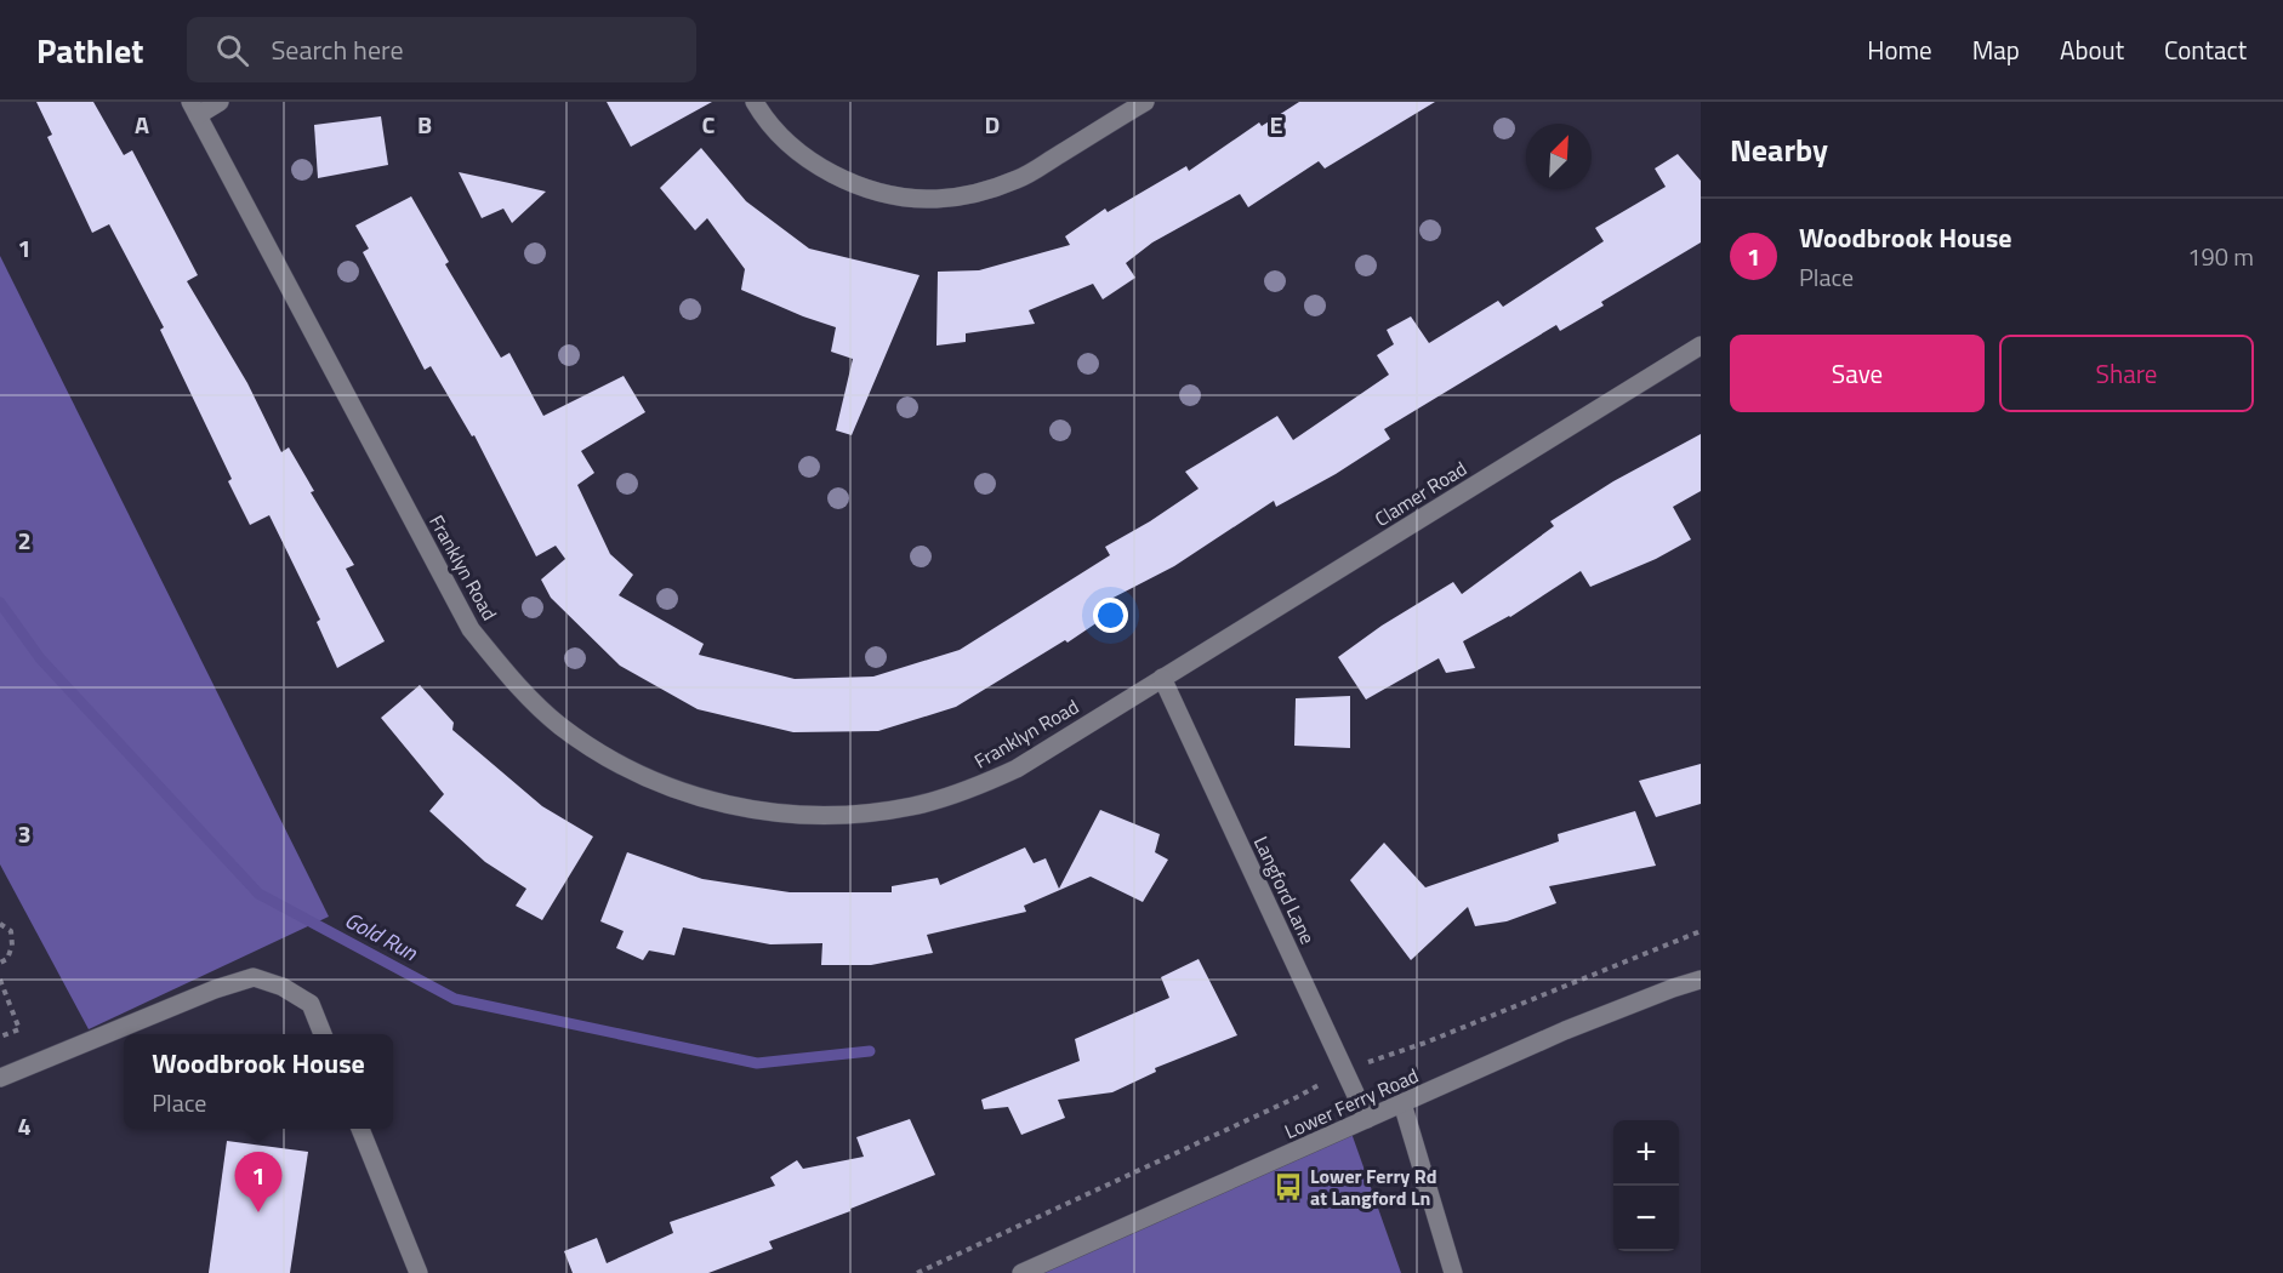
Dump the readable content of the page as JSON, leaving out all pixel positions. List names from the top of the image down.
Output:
{
  "streets": {
    "street": [
      "Clamer Road",
      "Franklyn Road",
      "Langford Lane",
      "Lower Ferry Road"
    ]
  },
  "crossings": [
    ["Clamer Road", "Franklyn Road"],
    ["Clamer Road", "Langford Lane"],
    ["Franklyn Road", "Langford Lane"],
    ["Langford Lane", "Lower Ferry Road"]
  ],
  "water": ["Gold Run"],
  "places": {
    "bus stop": ["Lower Ferry Rd at Langford Ln"]
  },
  "north": "top right",
  "page": {
    "header": "Pathlet",
    "search": "Search here",
    "nav": [
      "Home",
      "Map",
      "About",
      "Contact"
    ],
    "heading": "Nearby",
    "list": [
      {
        "mark": "1",
        "name": "Woodbrook House",
        "note": "Place",
        "value": "190 m"
      }
    ],
    "buttons": ["Save", "Share"],
    "popup": ["Woodbrook House", "Place"],
    "map_buttons": ["+", "−"],
    "pins": "1"
  },
  "grid": {
    "columns": [
      "A",
      "B",
      "C",
      "D",
      "E"
    ],
    "rows": [
      "1",
      "2",
      "3",
      "4"
    ]
  }
}
